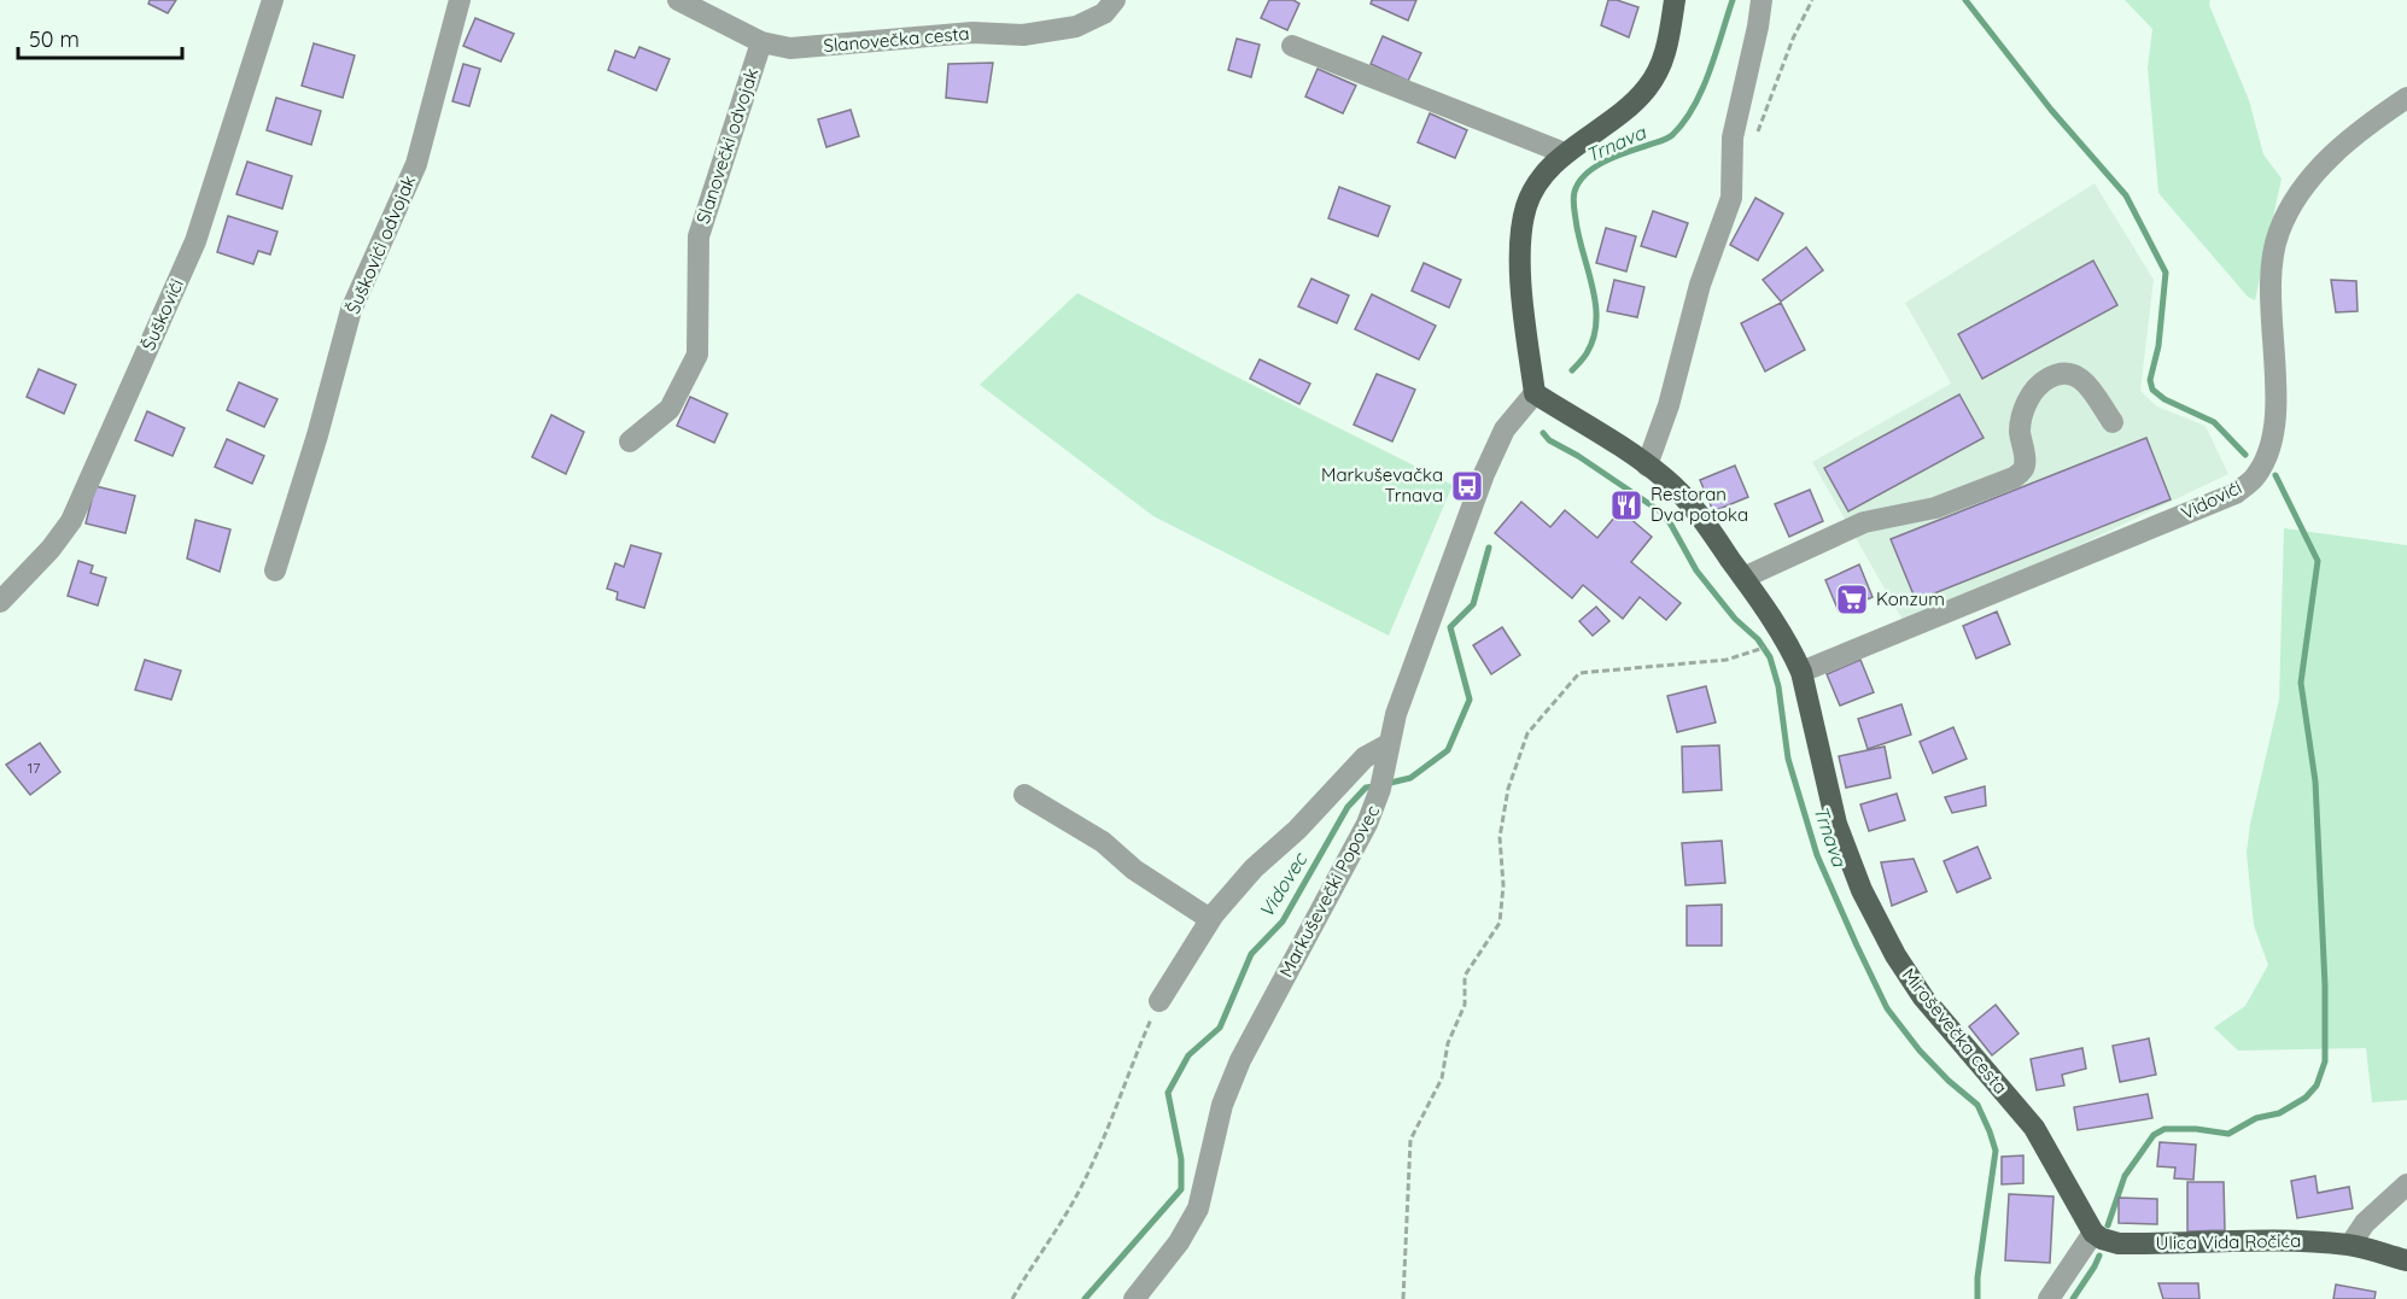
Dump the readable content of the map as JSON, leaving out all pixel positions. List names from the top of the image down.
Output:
{
  "streets": {
    "main road": ["Miroševečka cesta", "Ulica Vida Ročića"],
    "street": [
      "Slanovečka cesta",
      "Slanovečki odvojak",
      "Šuškovići odvojak",
      "Šuškovići",
      "Vidovići",
      "Markuševečki Popovec"
    ]
  },
  "crossings": [
    ["Slanovečka cesta", "Slanovečki odvojak"],
    ["Vidovići", "Miroševečka cesta"],
    ["Markuševečki Popovec", "Miroševečka cesta"],
    ["Miroševečka cesta", "Ulica Vida Ročića"]
  ],
  "water": ["Trnava", "Vidovec"],
  "places": {
    "bus stop": ["Markuševačka Trnava"],
    "restaurant": ["Restoran Dva potoka"],
    "supermarket": ["Konzum"]
  },
  "house_numbers": ["17"],
  "scale_bar": "50 m"
}
